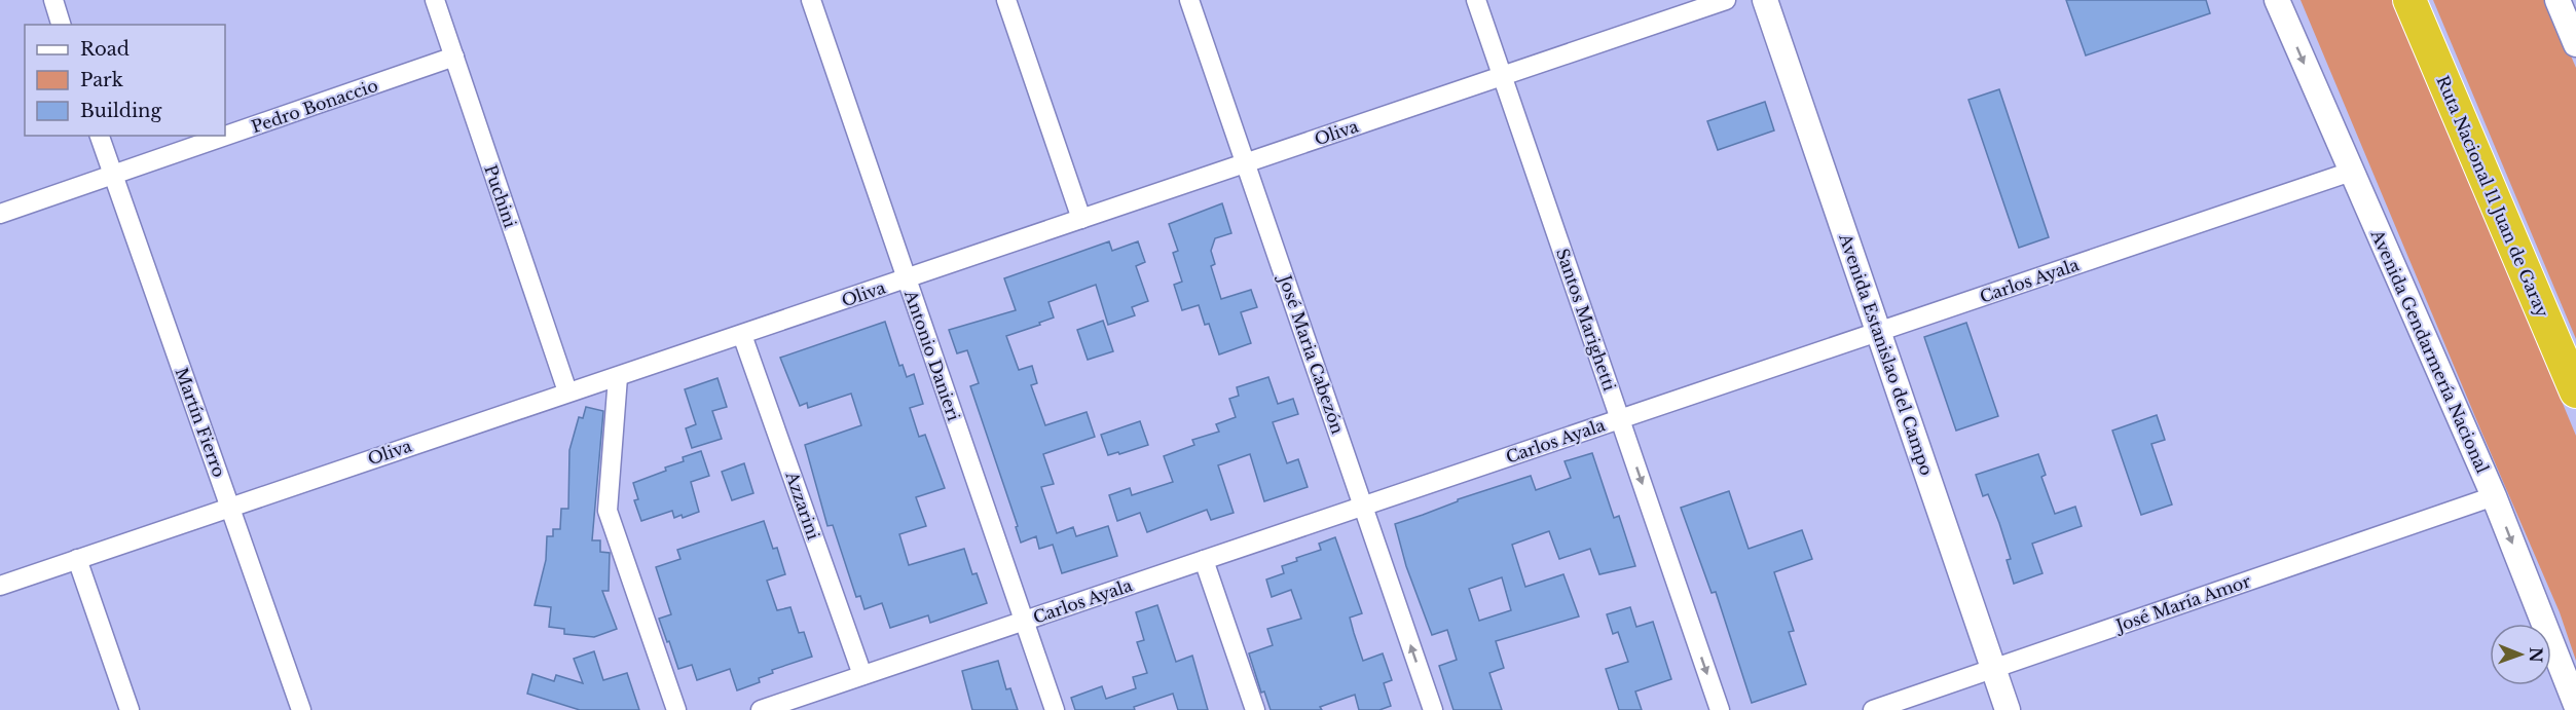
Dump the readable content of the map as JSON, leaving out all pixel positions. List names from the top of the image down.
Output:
{
  "streets": {
    "highway": ["Ruta Nacional 11 Juan de Garay"],
    "main road": ["Avenida Gendarmería Nacional", "Avenida Estanislao del Campo"],
    "street": [
      "Pedro Bonaccio",
      "Oliva",
      "Puchini",
      "Carlos Ayala",
      "Santos Marighetti",
      "José Maria Cabezón",
      "Antonio Danieri",
      "Martín Fierro",
      "Azzarini",
      "José María Amor"
    ]
  },
  "crossings": [
    ["Pedro Bonaccio", "Puchini"],
    ["Pedro Bonaccio", "Martín Fierro"],
    ["Oliva", "Puchini"],
    ["Oliva", "Santos Marighetti"],
    ["Oliva", "José Maria Cabezón"],
    ["Oliva", "Antonio Danieri"],
    ["Oliva", "Martín Fierro"],
    ["Oliva", "Azzarini"],
    ["Carlos Ayala", "Santos Marighetti"],
    ["Carlos Ayala", "Avenida Gendarmería Nacional"],
    ["Carlos Ayala", "José Maria Cabezón"],
    ["Carlos Ayala", "Avenida Estanislao del Campo"],
    ["Carlos Ayala", "Antonio Danieri"],
    ["Carlos Ayala", "Azzarini"],
    ["Avenida Gendarmería Nacional", "José María Amor"],
    ["Avenida Estanislao del Campo", "José María Amor"]
  ],
  "one_way": ["Santos Marighetti", "Avenida Gendarmería Nacional"],
  "legend": ["Road", "Park", "Building"],
  "north": "right"
}
